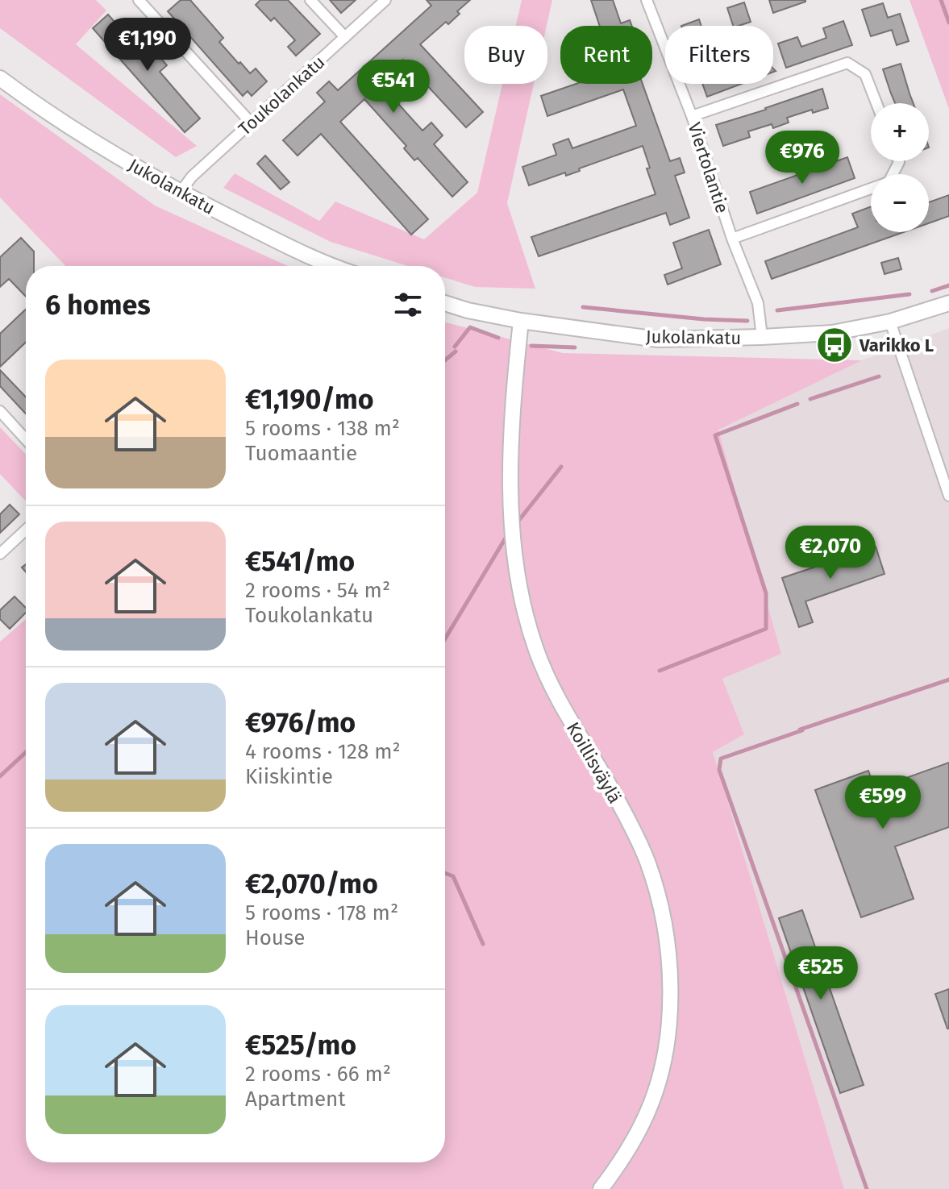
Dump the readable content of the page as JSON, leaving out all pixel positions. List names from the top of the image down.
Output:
{
  "streets": {
    "main road": ["Jukolankatu", "Koillisväylä"],
    "street": ["Toukolankatu", "Viertolantie"]
  },
  "crossings": [
    ["Toukolankatu", "Jukolankatu"],
    ["Viertolantie", "Jukolankatu"],
    ["Jukolankatu", "Koillisväylä"]
  ],
  "places": {
    "bus stop": ["Varikko L"]
  },
  "page": {
    "price": [
      "€1,190",
      "€541",
      "€976",
      "€2,070",
      "€599",
      "€525"
    ],
    "chip": ["Buy", "Rent", "Filters"],
    "map_buttons": ["+", "−"],
    "heading": "6 homes",
    "list": [
      {
        "name": "€1,190/mo",
        "note": "5 rooms · 138 m² · Tuomaantie"
      },
      {
        "name": "€541/mo",
        "note": "2 rooms · 54 m² · Toukolankatu"
      },
      {
        "name": "€976/mo",
        "note": "4 rooms · 128 m² · Kiiskintie"
      },
      {
        "name": "€2,070/mo",
        "note": "5 rooms · 178 m² · House"
      },
      {
        "name": "€525/mo",
        "note": "2 rooms · 66 m² · Apartment"
      }
    ]
  }
}
